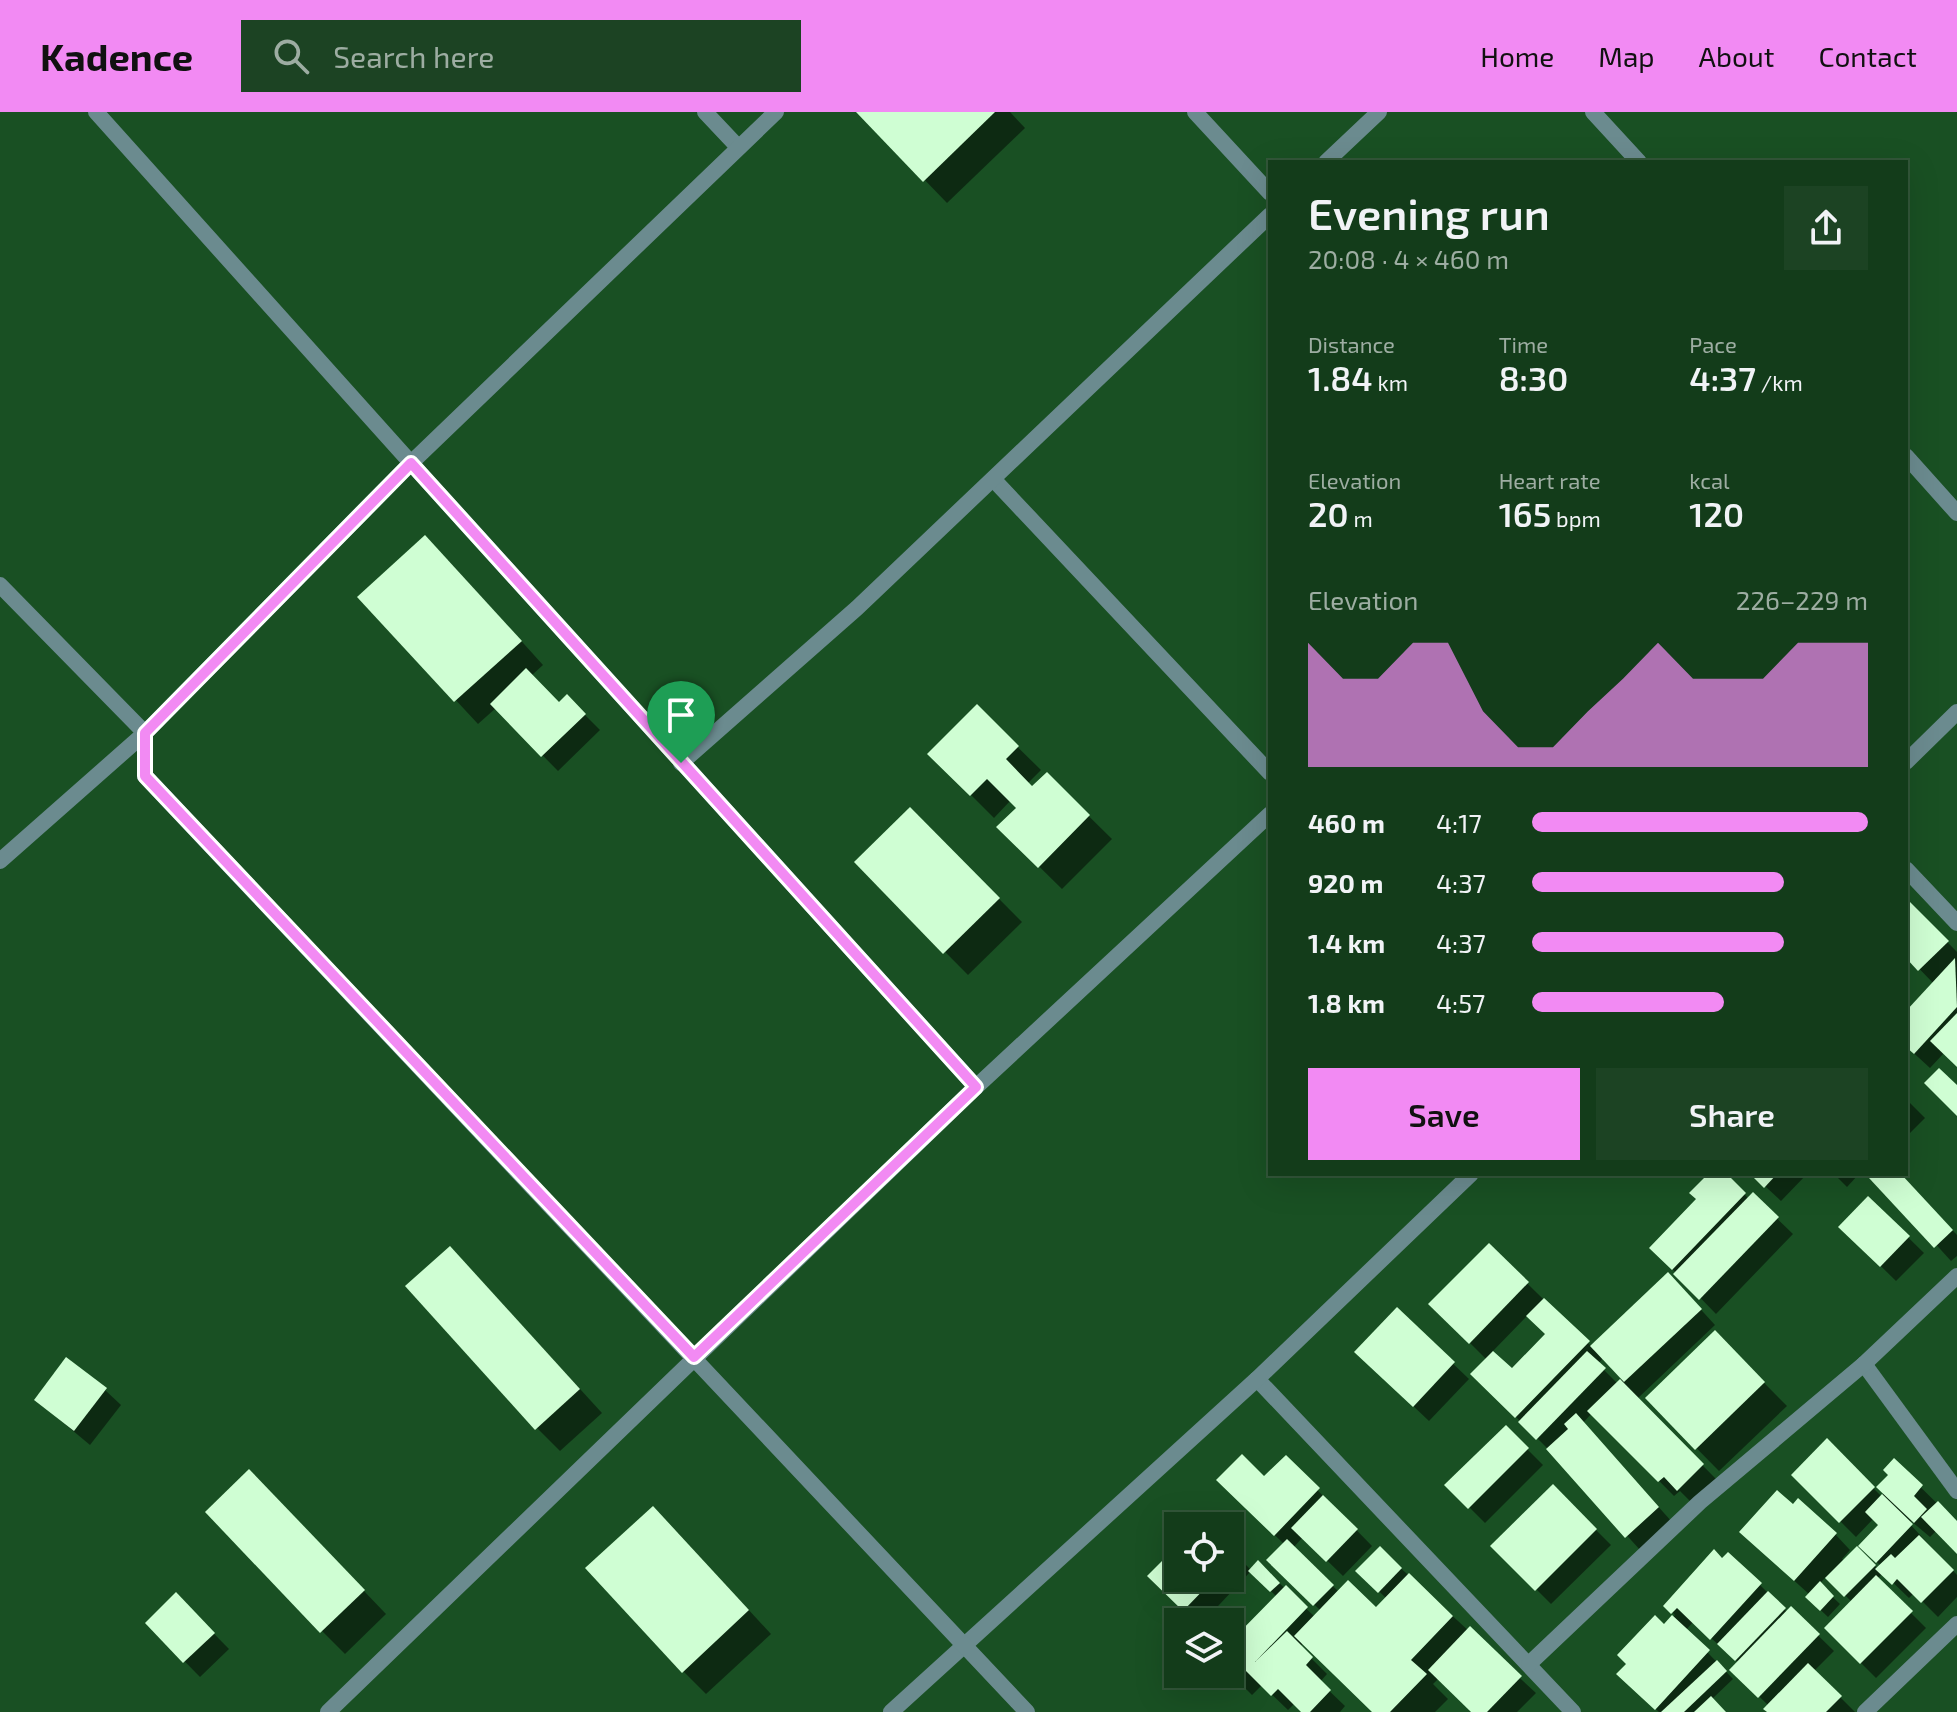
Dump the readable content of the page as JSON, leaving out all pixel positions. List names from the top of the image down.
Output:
{
  "page": {
    "header": "Kadence",
    "search": "Search here",
    "nav": [
      "Home",
      "Map",
      "About",
      "Contact"
    ],
    "heading": ["Evening run", "20:08 · 4 × 460 m"],
    "stats": [
      ["Distance", "1.84 km"],
      ["Time", "8:30"],
      ["Pace", "4:37 /km"],
      ["Elevation", "20 m"],
      ["Heart rate", "165 bpm"],
      ["kcal", "120"]
    ],
    "chart": ["Elevation", "226–229 m"],
    "list": [
      {
        "name": "460 m",
        "note": "4:17"
      },
      {
        "name": "920 m",
        "note": "4:37"
      },
      {
        "name": "1.4 km",
        "note": "4:37"
      },
      {
        "name": "1.8 km",
        "note": "4:57"
      }
    ],
    "buttons": ["Save", "Share"]
  }
}
